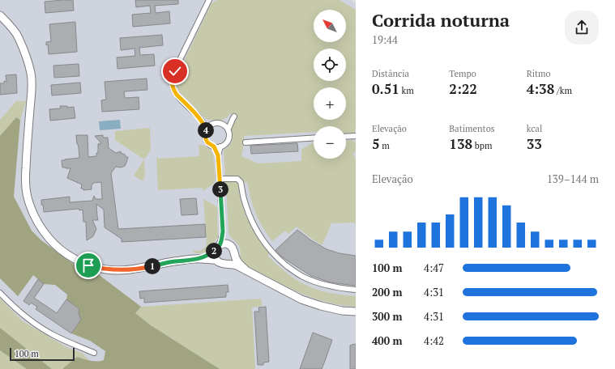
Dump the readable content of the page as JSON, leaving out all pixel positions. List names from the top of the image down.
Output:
{
  "scale_bar": "100 m",
  "north": "top left",
  "page": {
    "heading": ["Corrida noturna", "19:44"],
    "map_buttons": ["+", "−"],
    "stats": [
      ["Distância", "0.51 km"],
      ["Tempo", "2:22"],
      ["Ritmo", "4:38 /km"],
      ["Elevação", "5 m"],
      ["Batimentos", "138 bpm"],
      ["kcal", "33"]
    ],
    "pins": [
      "4",
      "3",
      "2",
      "1"
    ],
    "chart": ["Elevação", "139–144 m"],
    "list": [
      {
        "name": "100 m",
        "note": "4:47"
      },
      {
        "name": "200 m",
        "note": "4:31"
      },
      {
        "name": "300 m",
        "note": "4:31"
      },
      {
        "name": "400 m",
        "note": "4:42"
      }
    ],
    "scale": "100 m"
  }
}
